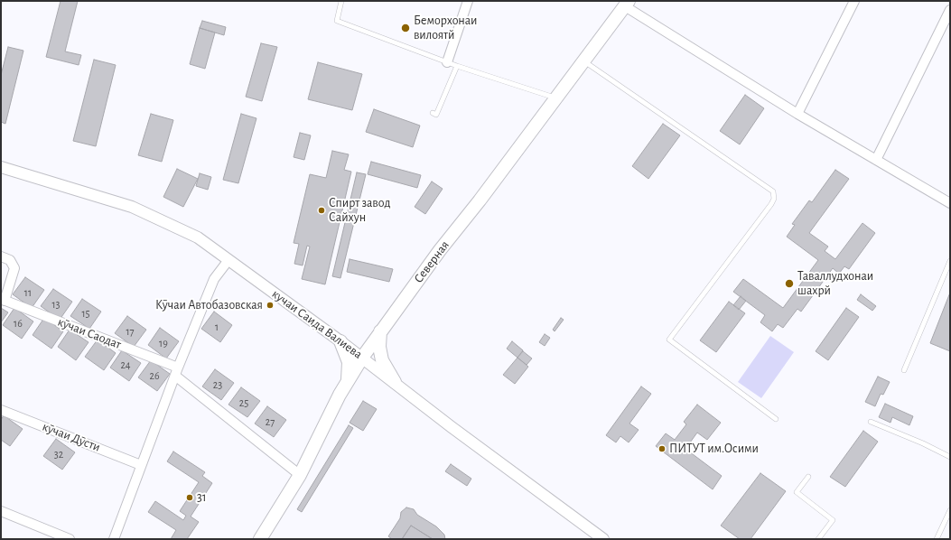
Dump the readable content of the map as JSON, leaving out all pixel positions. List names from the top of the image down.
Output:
{
  "streets": {
    "main road": ["Северная"],
    "street": ["кучаи Саида Валиева", "кӯчаи Саодат", "кӯчаи Дӯсти"]
  },
  "crossings": [
    ["Северная", "кучаи Саида Валиева"],
    ["Северная", "кӯчаи Саодат"]
  ],
  "places": [
    "Беморхонаи вилоятй",
    "Спирт завод Сайхун",
    "Таваллудхонаи шахрй",
    "Кӯчаи Автобазовская",
    "ПИТУТ им.Осими",
    "31"
  ],
  "house_numbers": [
    "11",
    "13",
    "15",
    "16",
    "1",
    "17",
    "19",
    "24",
    "26",
    "23",
    "25",
    "27",
    "32"
  ]
}
